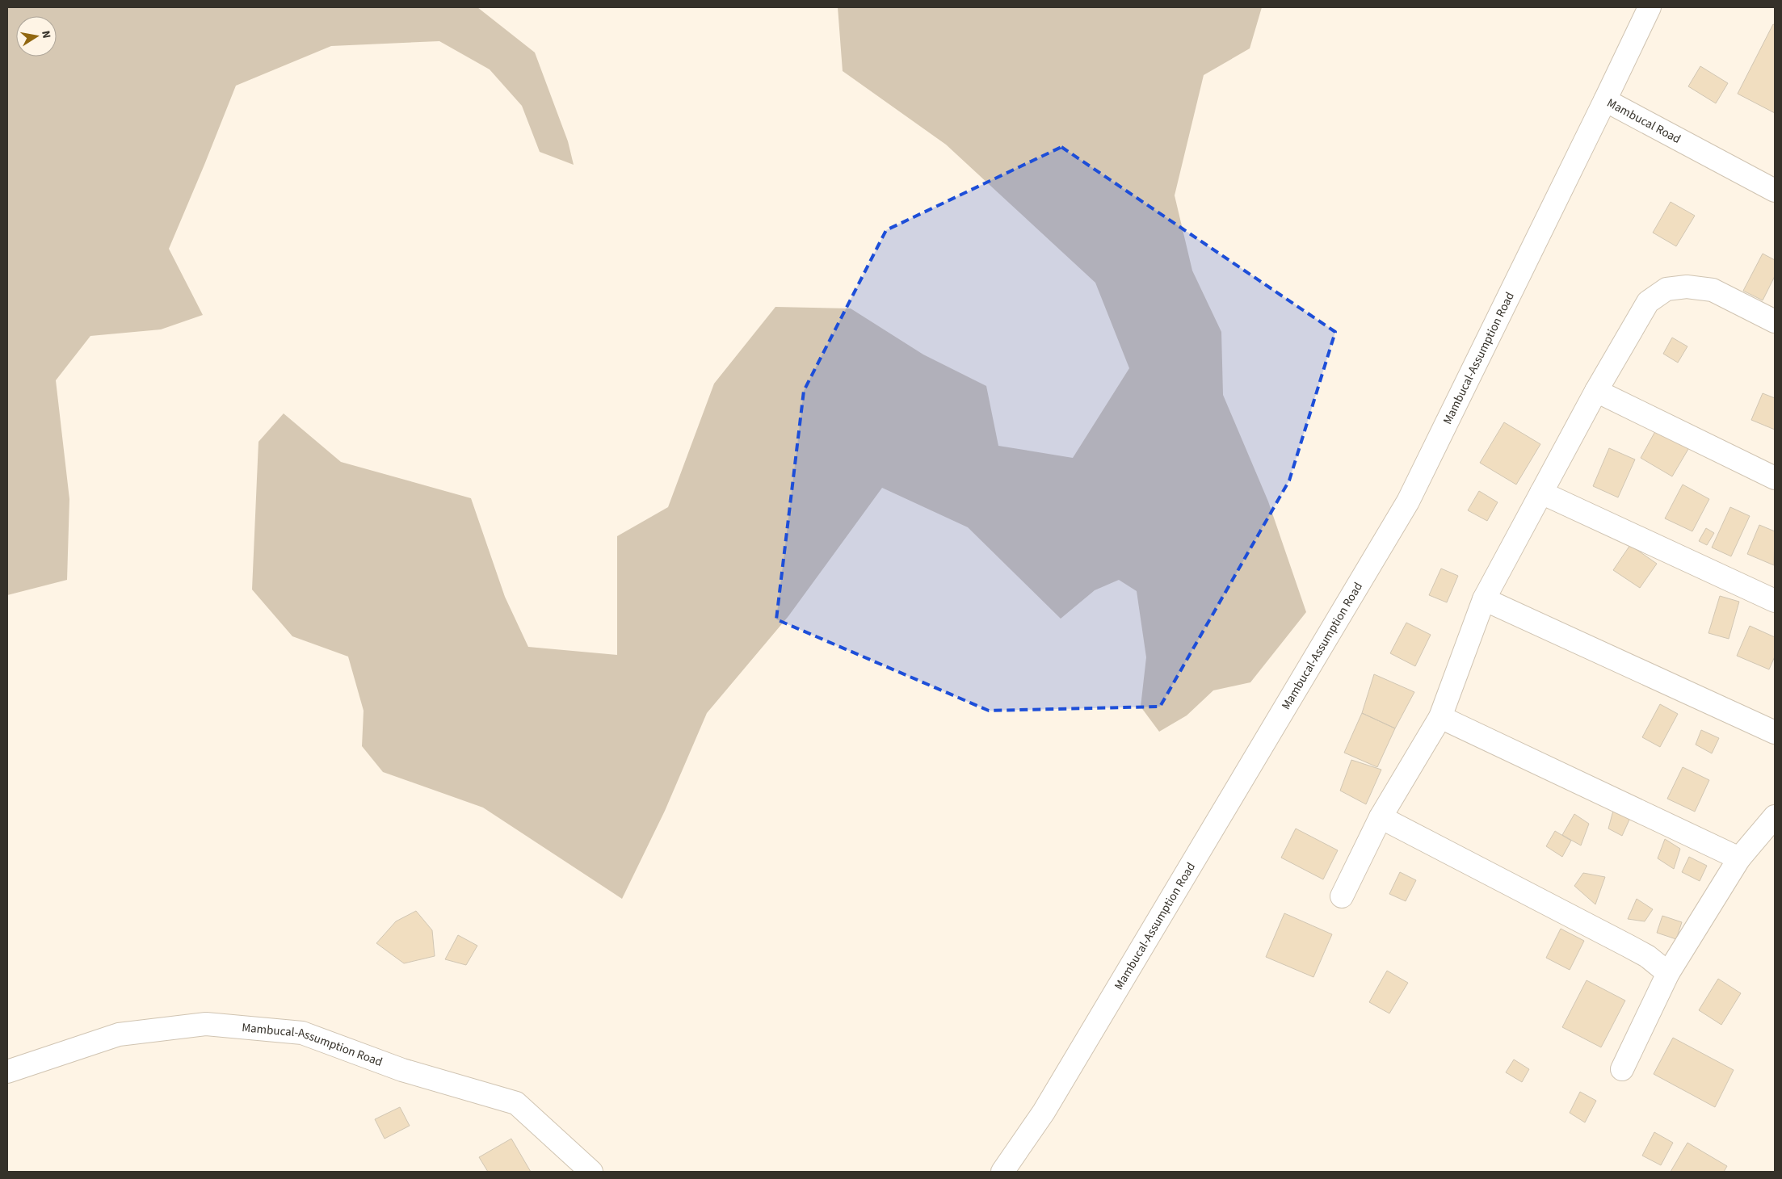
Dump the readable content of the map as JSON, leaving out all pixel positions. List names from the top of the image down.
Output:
{
  "streets": {
    "street": ["Mambucal Road", "Mambucal-Assumption Road"]
  },
  "crossings": [
    ["Mambucal Road", "Mambucal-Assumption Road"]
  ],
  "north": "right"
}
